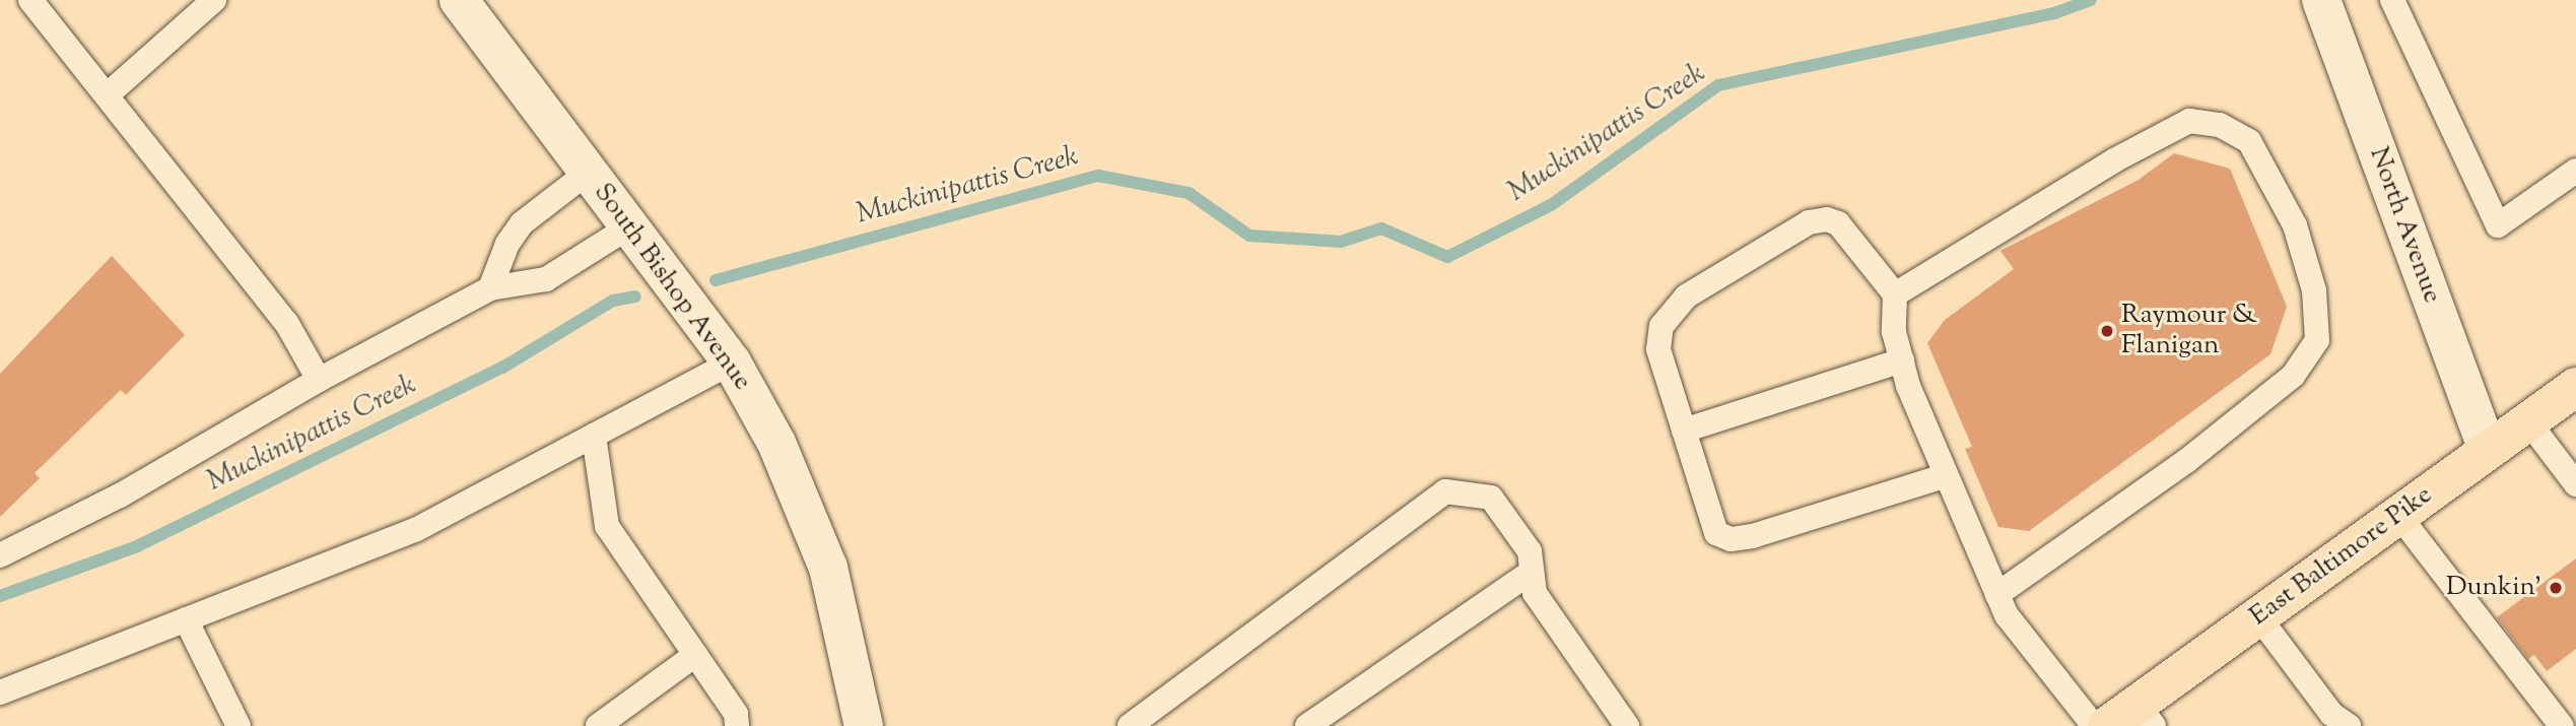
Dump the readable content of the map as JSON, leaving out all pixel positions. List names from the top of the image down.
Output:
{
  "streets": {
    "main road": ["East Baltimore Pike"],
    "street": ["North Avenue", "South Bishop Avenue"]
  },
  "crossings": [
    ["North Avenue", "East Baltimore Pike"]
  ],
  "water": ["Muckinipattis Creek"],
  "places": ["Raymour & Flanigan", "Dunkin'"]
}
